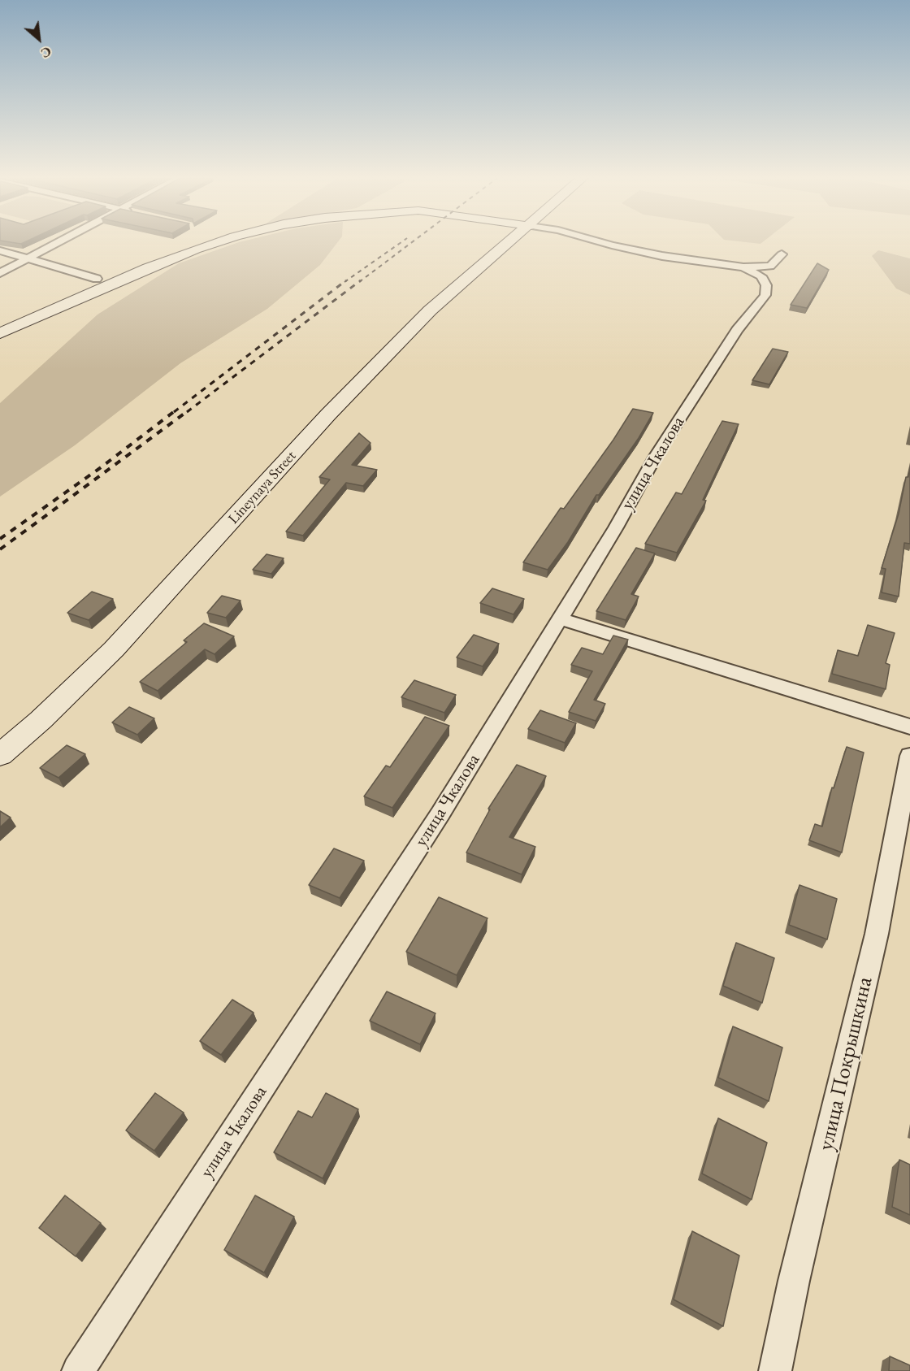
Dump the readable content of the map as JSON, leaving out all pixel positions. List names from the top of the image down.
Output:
{
  "streets": {
    "main road": ["Lineynaya Street"],
    "street": ["улица Чкалова", "улица Покрышкина"]
  },
  "north": "bottom right"
}
